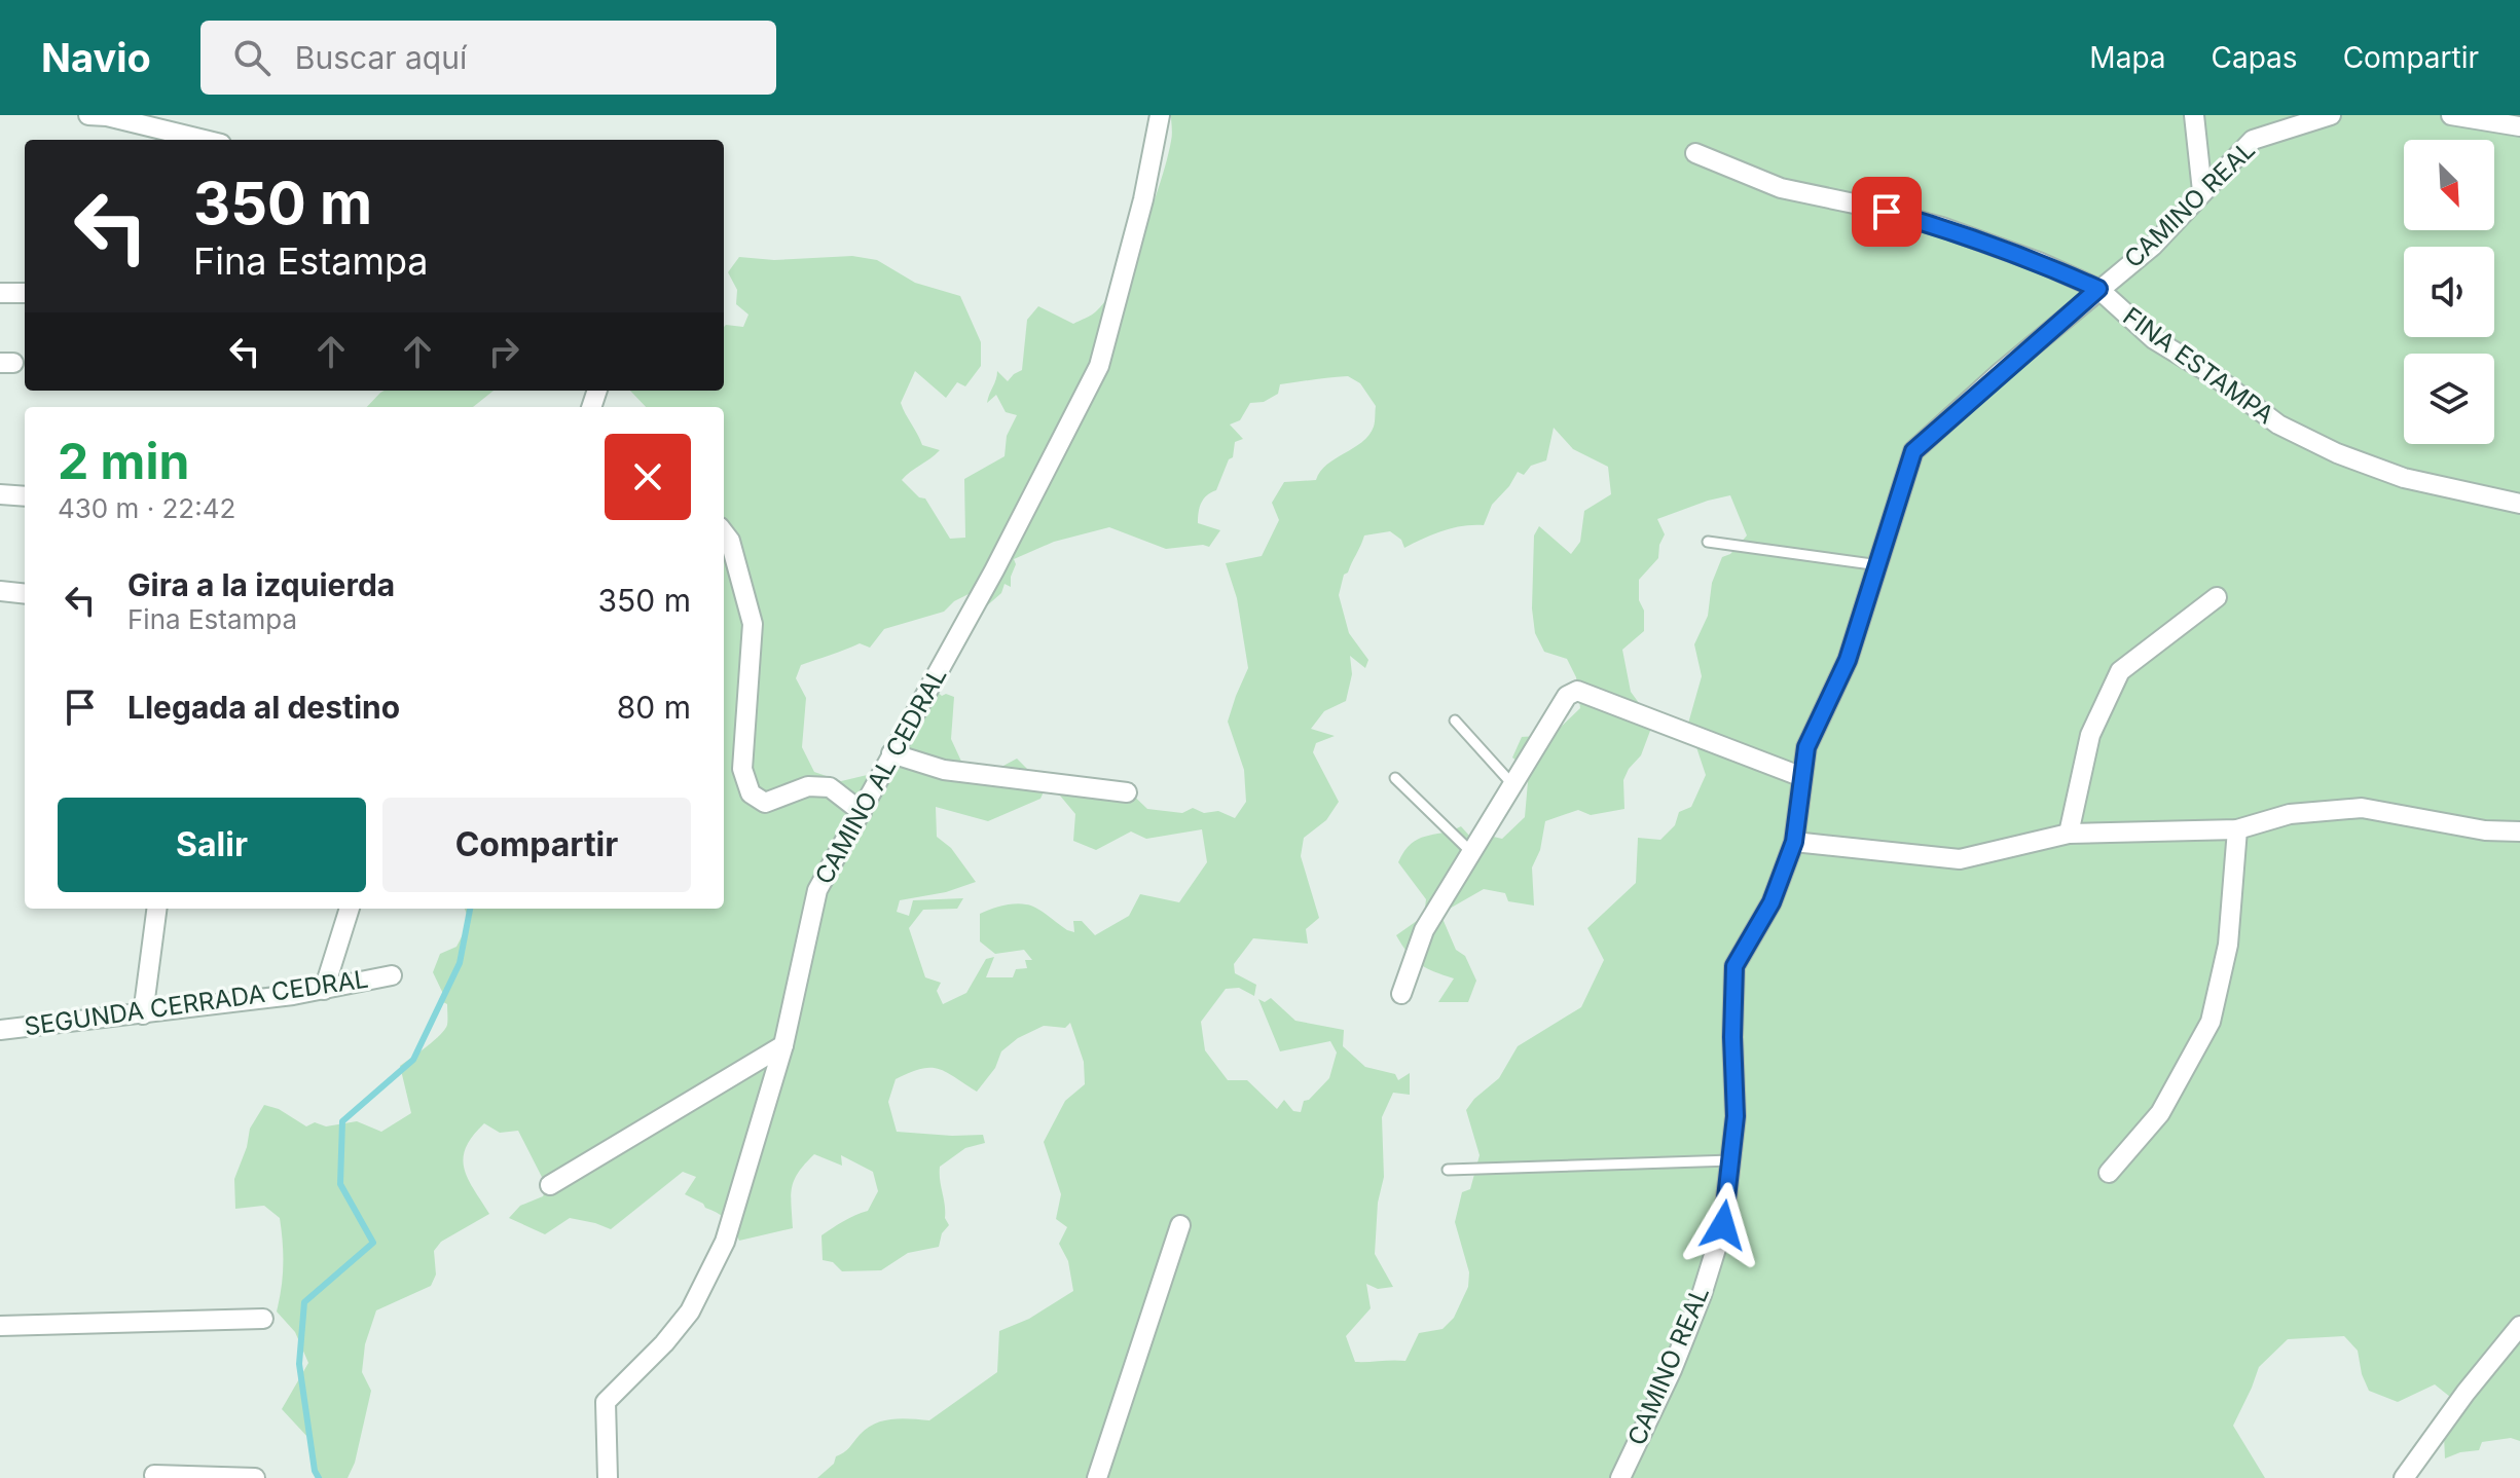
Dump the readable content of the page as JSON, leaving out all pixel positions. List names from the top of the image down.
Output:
{
  "streets": {
    "street": [
      "CAMINO REAL",
      "FINA ESTAMPA",
      "CAMINO AL CEDRAL",
      "SEGUNDA CERRADA CEDRAL"
    ]
  },
  "crossings": [
    ["CAMINO REAL", "FINA ESTAMPA"]
  ],
  "north": "bottom right",
  "page": {
    "header": "Navio",
    "search": "Buscar aquí",
    "nav": ["Mapa", "Capas", "Compartir"],
    "turn": ["350 m", "Fina Estampa"],
    "heading": ["2 min", "430 m · 22:42"],
    "list": [
      {
        "name": "Gira a la izquierda",
        "note": "Fina Estampa",
        "value": "350 m"
      },
      {
        "name": "Llegada al destino",
        "value": "80 m"
      }
    ],
    "buttons": ["Salir", "Compartir"]
  }
}
